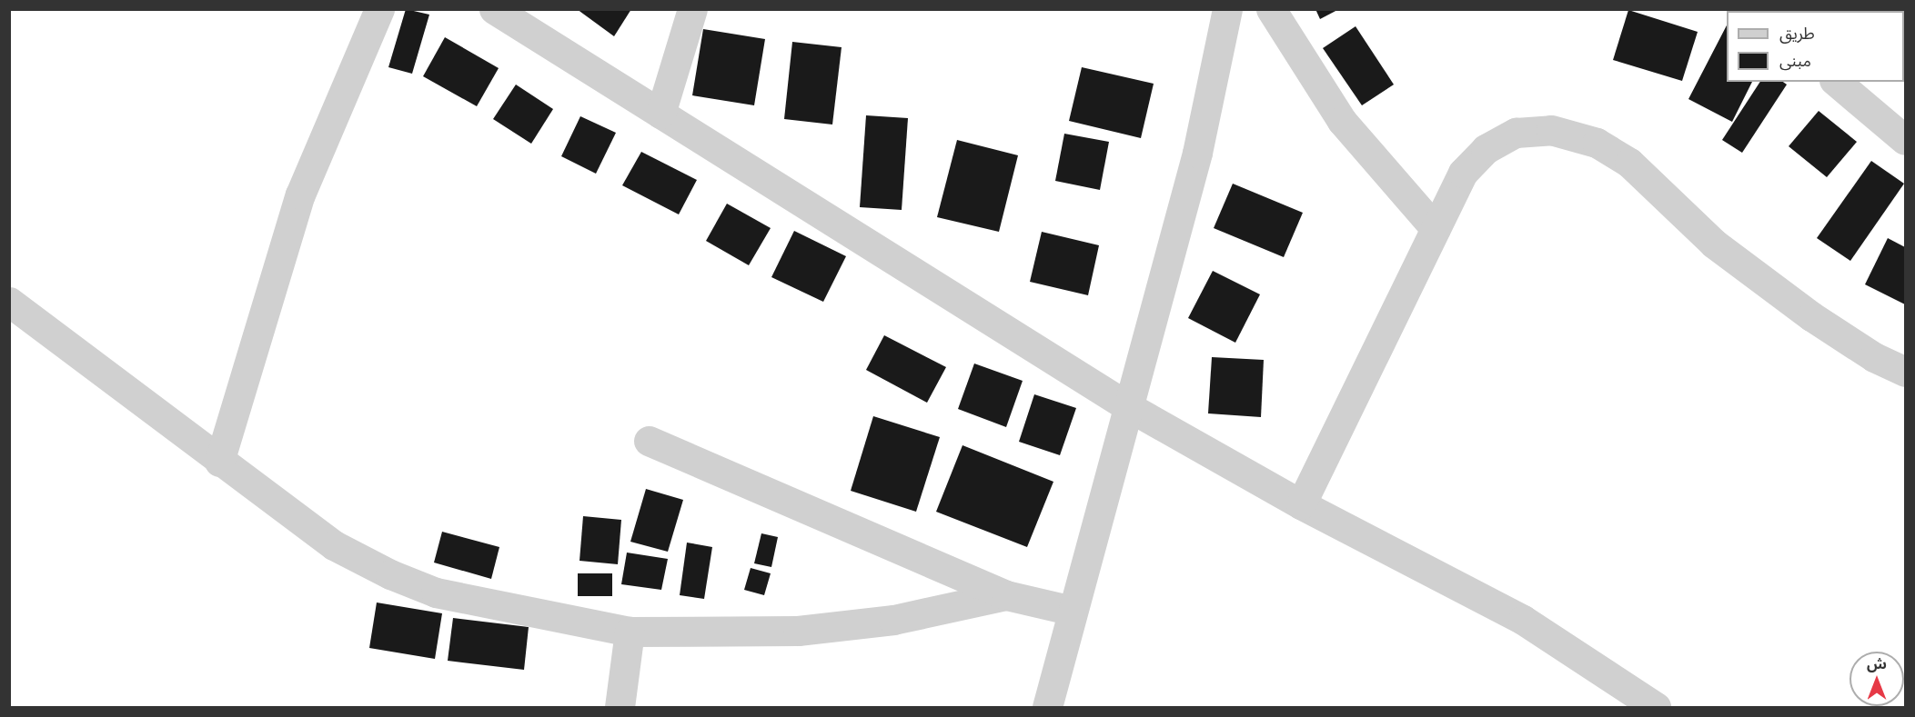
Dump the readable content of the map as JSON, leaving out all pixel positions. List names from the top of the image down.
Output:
{
  "legend": ["طريق", "مبنى"],
  "north": "top"
}
